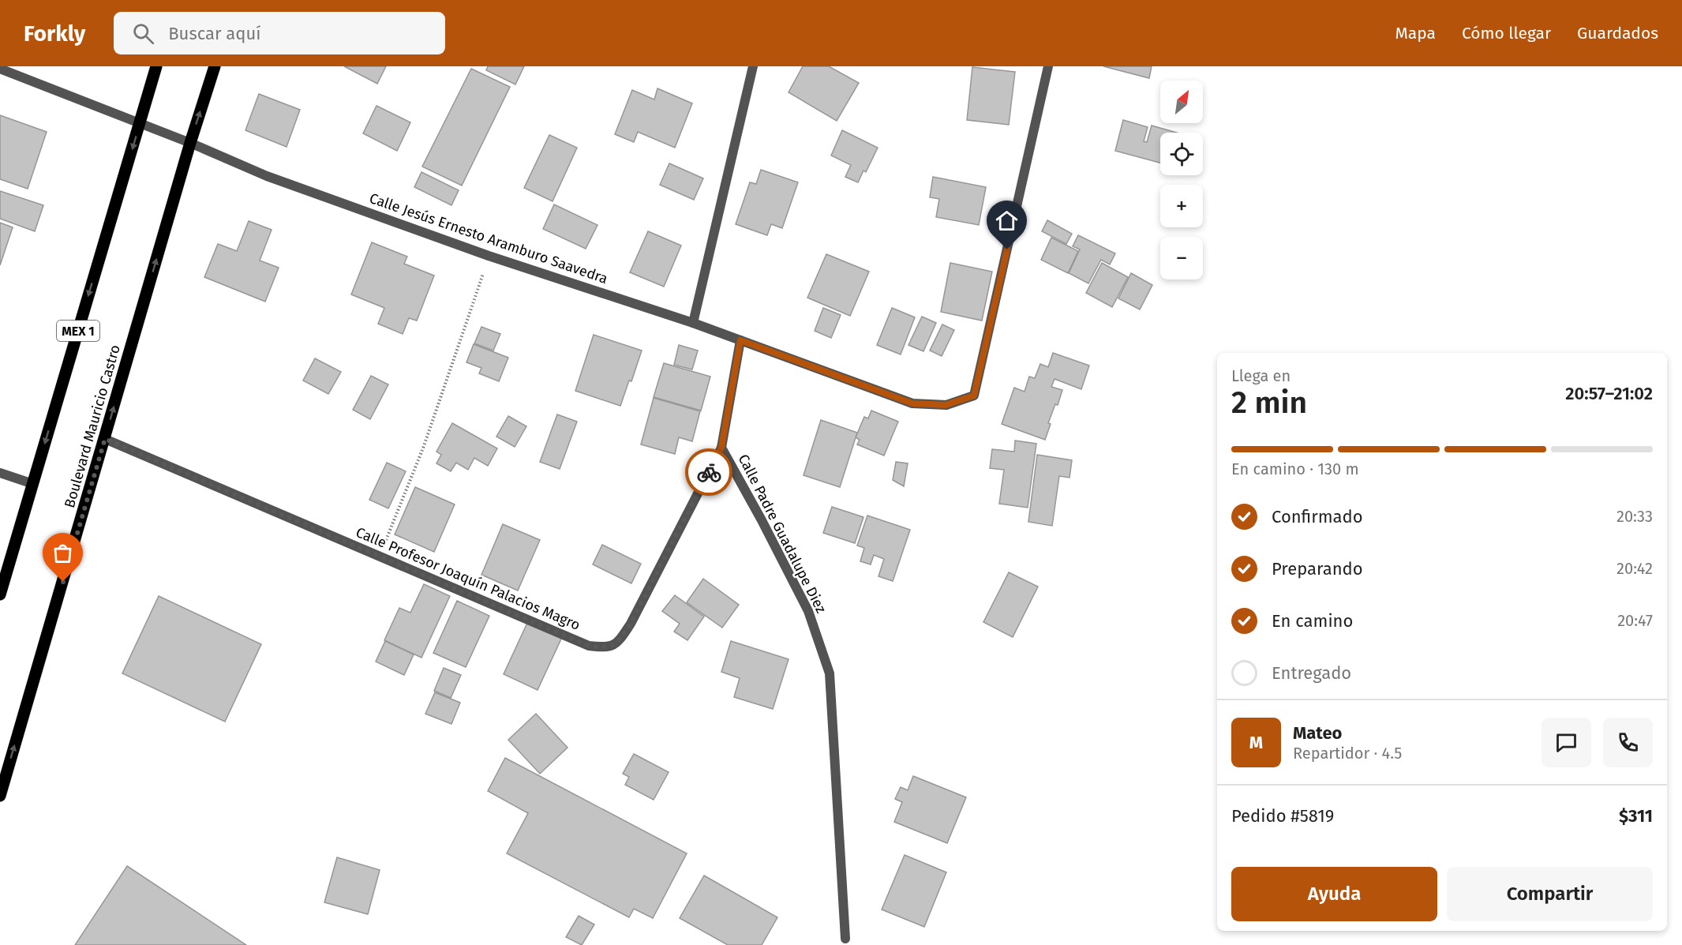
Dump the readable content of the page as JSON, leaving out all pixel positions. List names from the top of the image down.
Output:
{
  "streets": {
    "main road": ["MEX 1", "Boulevard Mauricio Castro"],
    "street": ["Calle Jesús Ernesto Aramburo Saavedra", "Calle Padre Guadalupe Diez", "Calle Profesor Joaquín Palacios Magro"]
  },
  "crossings": [
    ["Calle Jesús Ernesto Aramburo Saavedra", "MEX 1"],
    ["Calle Jesús Ernesto Aramburo Saavedra", "Boulevard Mauricio Castro"],
    ["Calle Jesús Ernesto Aramburo Saavedra", "Calle Padre Guadalupe Diez"],
    ["Boulevard Mauricio Castro", "Calle Profesor Joaquín Palacios Magro"],
    ["Calle Padre Guadalupe Diez", "Calle Profesor Joaquín Palacios Magro"]
  ],
  "north": "top right",
  "page": {
    "header": "Forkly",
    "search": "Buscar aquí",
    "nav": ["Mapa", "Cómo llegar", "Guardados"],
    "map_buttons": ["+", "−"],
    "heading": ["2 min", "Llega en", "20:57–21:02"],
    "panel": [
      "Mateo",
      "Repartidor · 4.5",
      "Pedido #5819",
      "$311"
    ],
    "bar": "En camino · 130 m",
    "list": [
      ["Confirmado", "20:33"],
      ["Preparando", "20:42"],
      ["En camino", "20:47"],
      "Entregado"
    ],
    "round": "M",
    "buttons": ["Ayuda", "Compartir"]
  }
}
